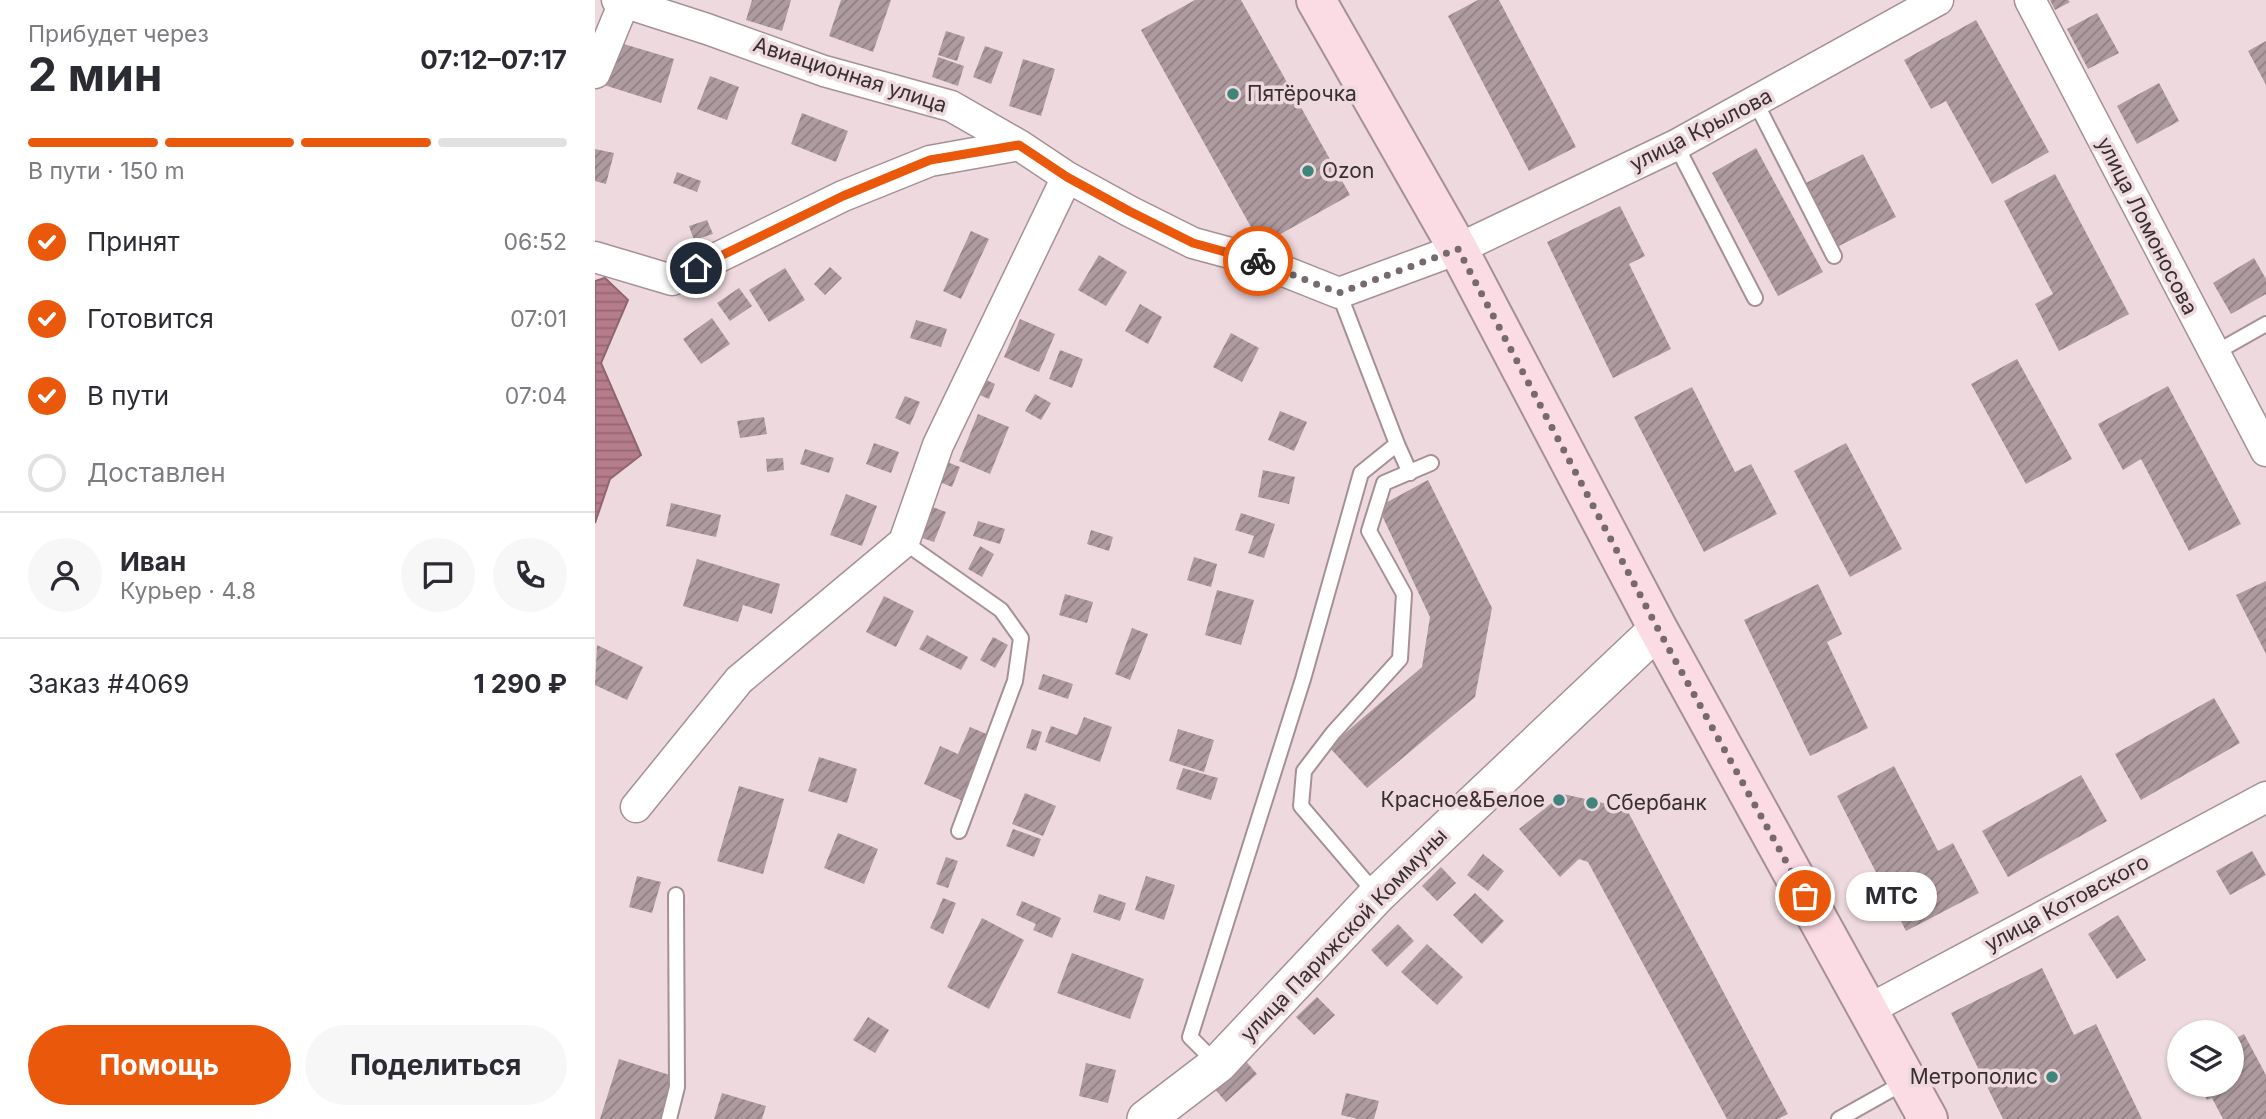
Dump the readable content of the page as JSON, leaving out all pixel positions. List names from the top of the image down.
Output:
{
  "streets": {
    "street": [
      "Авиационная улица",
      "улица Крылова",
      "улица Ломоносова",
      "улица Котовского",
      "улица Парижской Коммуны"
    ]
  },
  "places": [
    "Пятёрочка",
    "Ozon",
    "Красное&Белое",
    "Сбербанк",
    "МТС",
    "Метрополис"
  ],
  "page": {
    "heading": ["2 мин", "Прибудет через", "07:12–07:17"],
    "panel": [
      "Иван",
      "Курьер · 4.8",
      "Заказ #4069",
      "1 290 ₽"
    ],
    "bar": "В пути · 150 m",
    "list": [
      ["Принят", "06:52"],
      ["Готовится", "07:01"],
      ["В пути", "07:04"],
      "Доставлен"
    ],
    "bubble": "МТС",
    "buttons": ["Помощь", "Поделиться"]
  }
}
